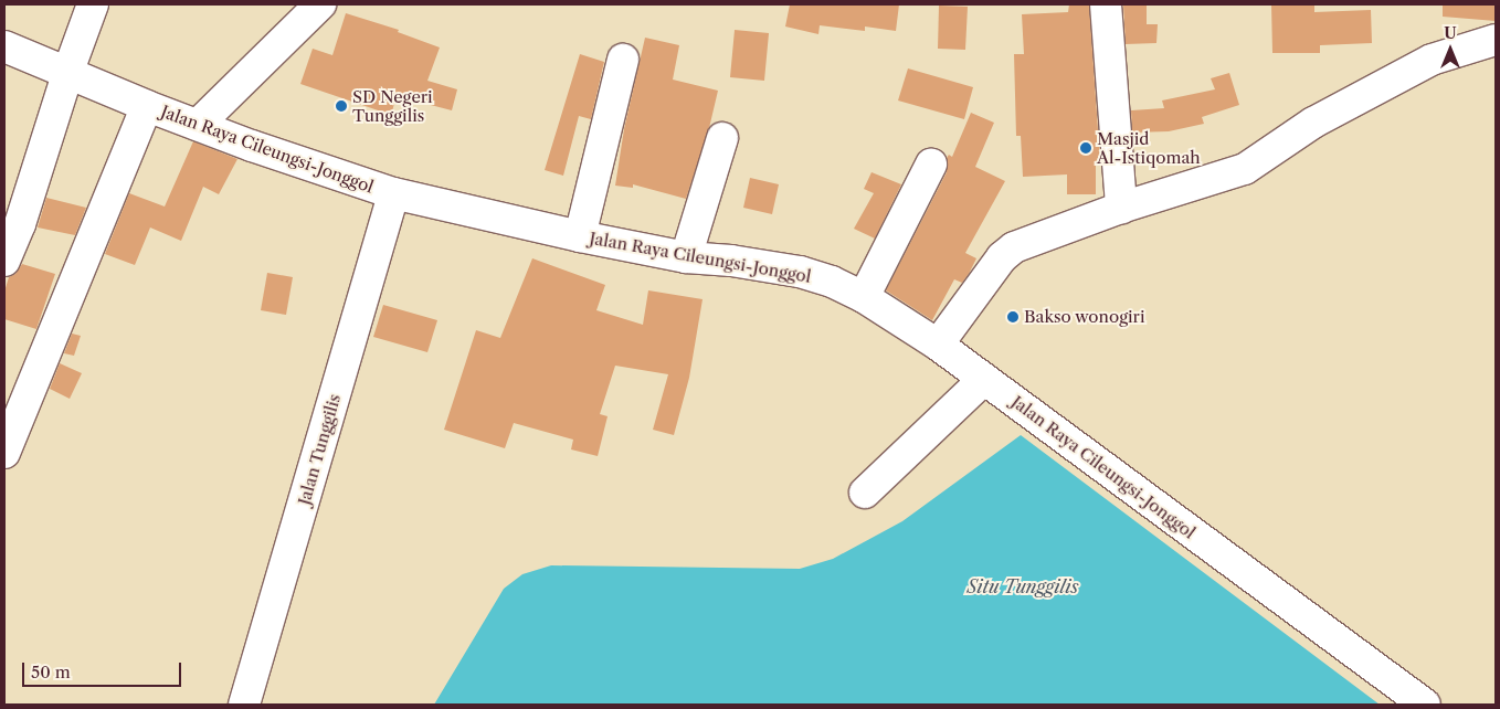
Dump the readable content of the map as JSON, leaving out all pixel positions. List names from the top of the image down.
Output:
{
  "streets": {
    "street": ["Jalan Raya Cileungsi-Jonggol", "Jalan Tunggilis"]
  },
  "crossings": [
    ["Jalan Raya Cileungsi-Jonggol", "Jalan Tunggilis"]
  ],
  "water": ["Situ Tunggilis"],
  "places": ["SD Negeri Tunggilis", "Masjid Al-Istiqomah", "Bakso wonogiri"],
  "scale_bar": "50 m",
  "north": "top"
}
